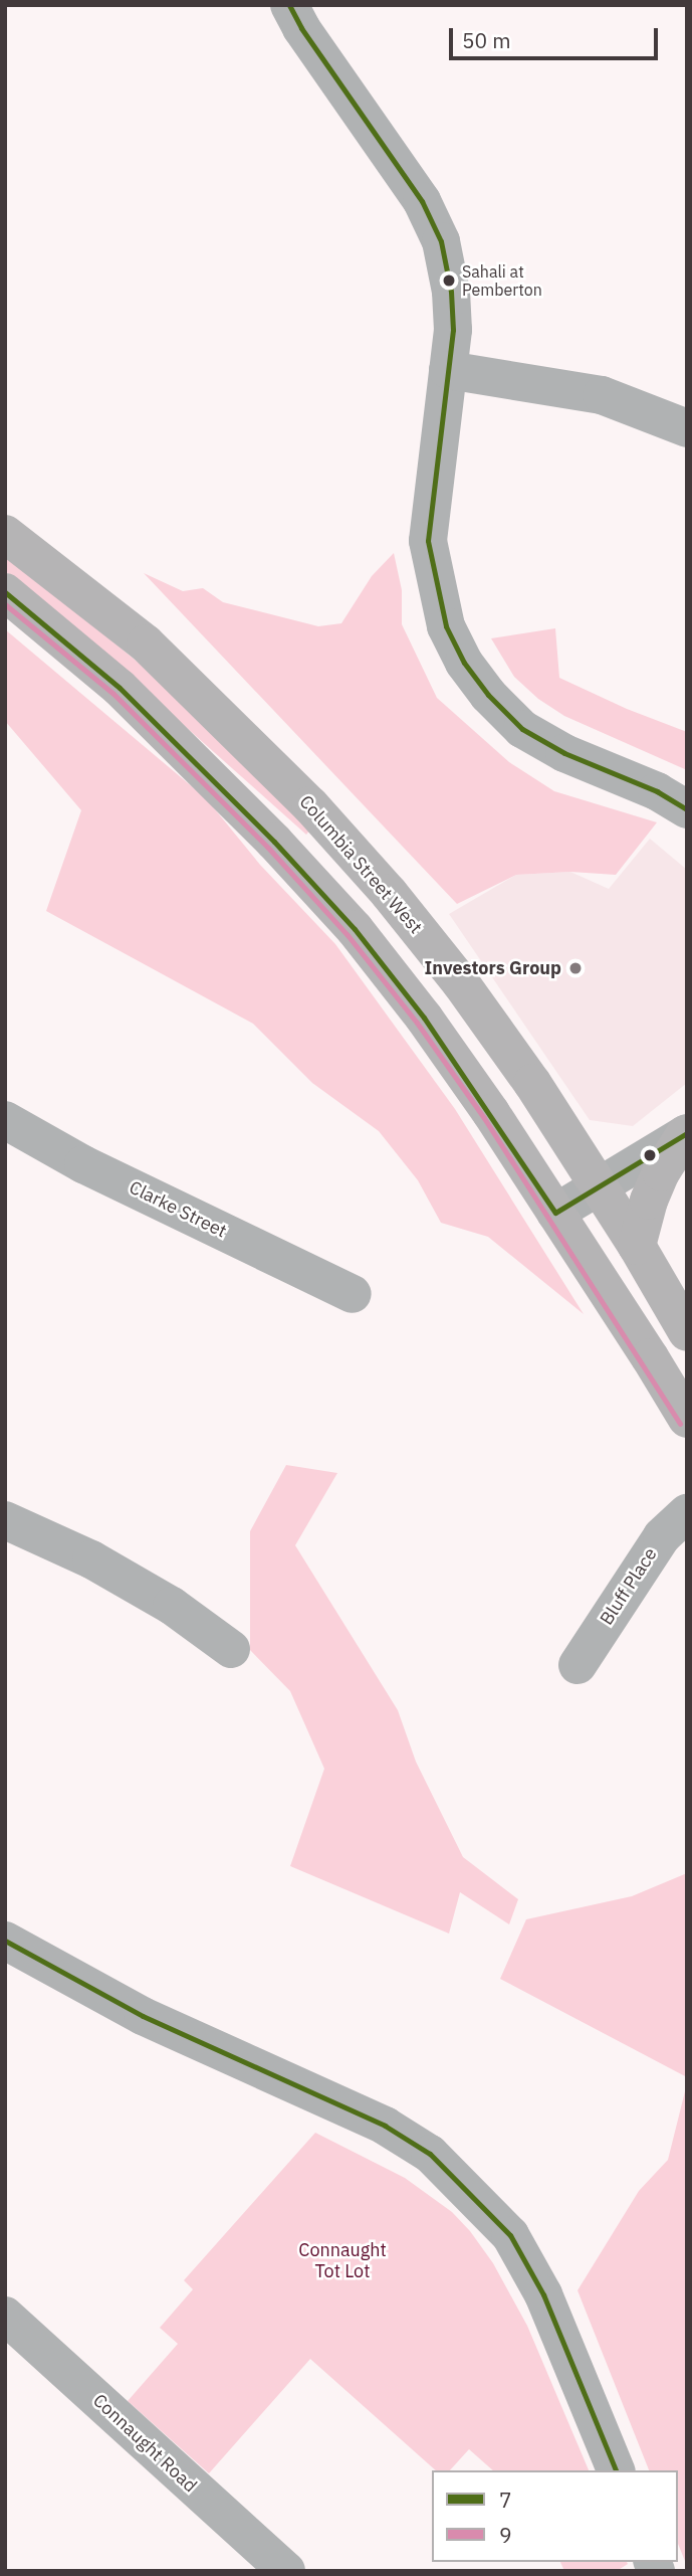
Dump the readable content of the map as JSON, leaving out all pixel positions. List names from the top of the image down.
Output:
{
  "streets": {
    "main road": ["Columbia Street West"],
    "street": ["Clarke Street", "Bluff Place", "Connaught Road"]
  },
  "parks": ["Connaught Tot Lot"],
  "places": ["Sahali at Pemberton", "Investors Group"],
  "lines": ["transit line 7", "transit line 9"],
  "legend": ["7", "9"],
  "scale_bar": "50 m"
}
